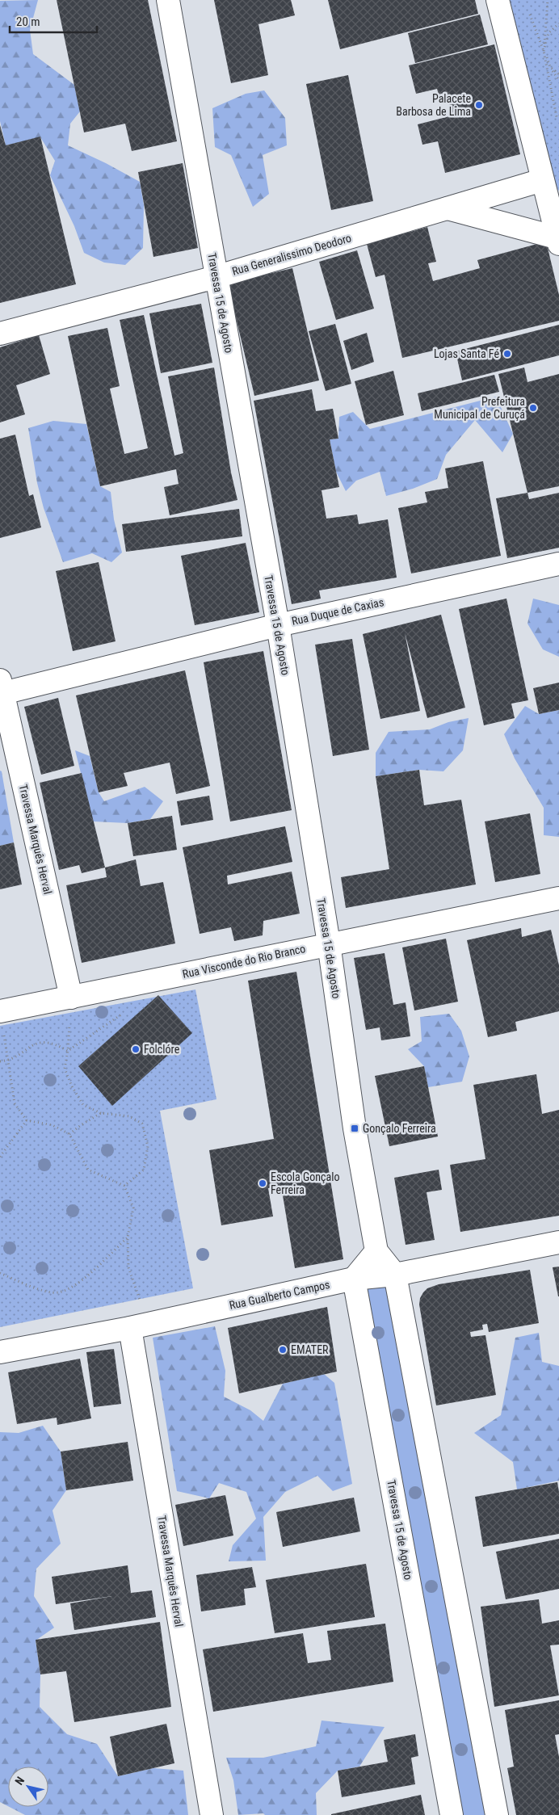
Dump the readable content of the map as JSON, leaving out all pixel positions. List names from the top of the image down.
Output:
{
  "streets": {
    "street": [
      "Rua Generalissimo Deodoro",
      "Travessa 15 de Agosto",
      "Rua Duque de Caxias",
      "Travessa Marquês Herval",
      "Rua Visconde do Rio Branco",
      "Rua Gualberto Campos"
    ]
  },
  "crossings": [
    ["Rua Generalissimo Deodoro", "Travessa 15 de Agosto"],
    ["Travessa 15 de Agosto", "Rua Duque de Caxias"],
    ["Travessa 15 de Agosto", "Rua Visconde do Rio Branco"],
    ["Travessa 15 de Agosto", "Rua Gualberto Campos"],
    ["Rua Duque de Caxias", "Travessa Marquês Herval"],
    ["Travessa Marquês Herval", "Rua Visconde do Rio Branco"],
    ["Travessa Marquês Herval", "Rua Gualberto Campos"]
  ],
  "places": {
    "other": [
      "Palacete Barbosa de Lima",
      "Lojas Santa Fé",
      "Prefeitura Municipal de Curuçá",
      "Folclóre",
      "Escola Gonçalo Ferreira",
      "EMATER"
    ],
    "transit": ["Gonçalo Ferreira"]
  },
  "scale_bar": "20 m",
  "north": "top left"
}
